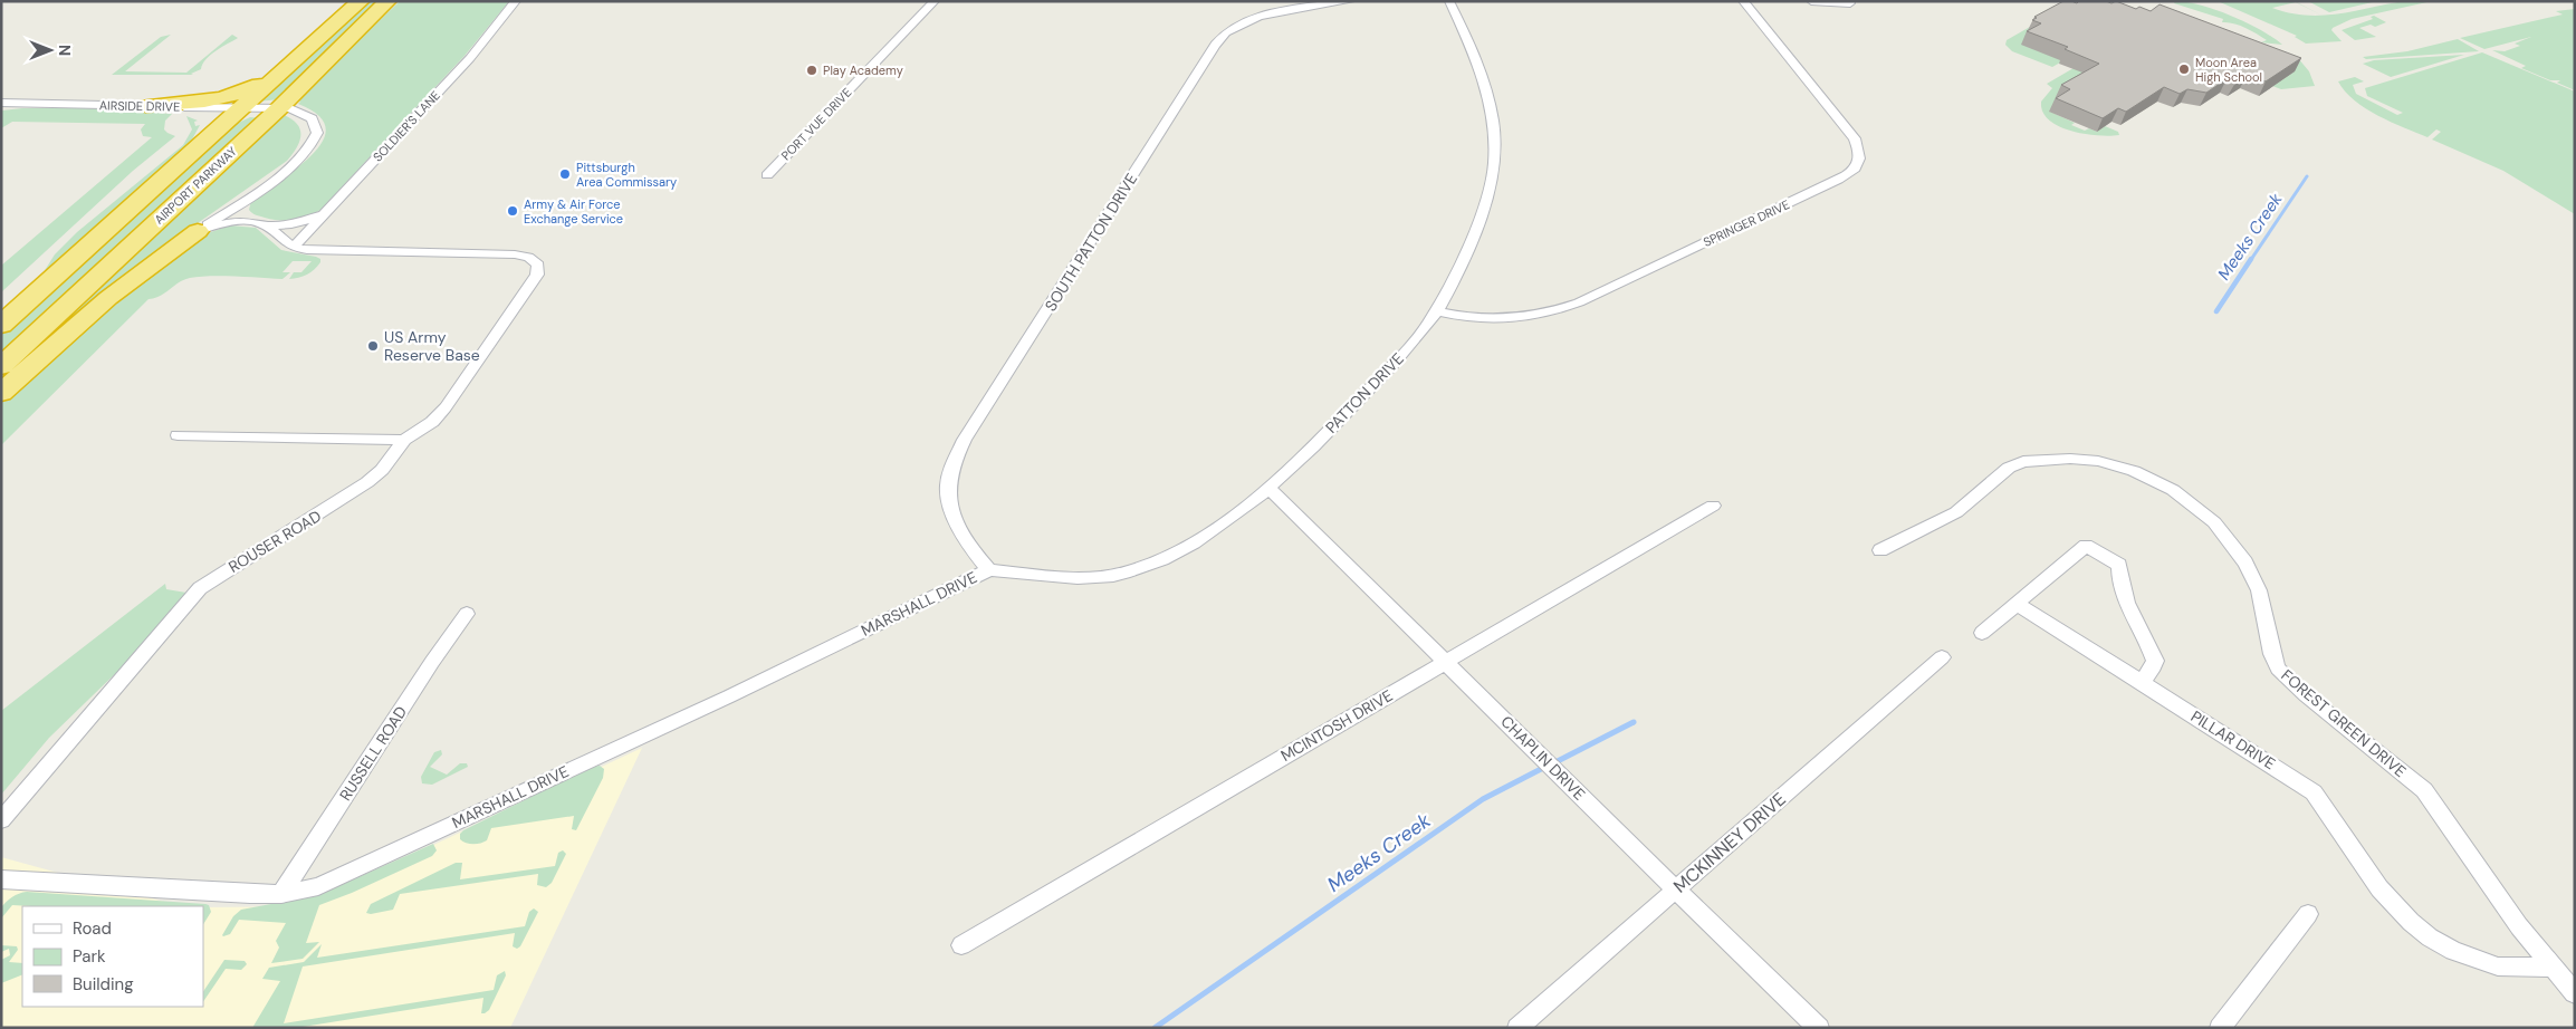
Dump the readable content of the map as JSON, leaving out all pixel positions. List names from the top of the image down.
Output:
{
  "streets": {
    "highway": ["AIRPORT PARKWAY"],
    "street": [
      "AIRSIDE DRIVE",
      "PORT VUE DRIVE",
      "SOLDIER'S LANE",
      "SPRINGER DRIVE",
      "SOUTH PATTON DRIVE",
      "PATTON DRIVE",
      "ROUSER ROAD",
      "MARSHALL DRIVE",
      "FOREST GREEN DRIVE",
      "MCINTOSH DRIVE",
      "PILLAR DRIVE",
      "RUSSELL ROAD",
      "CHAPLIN DRIVE",
      "MCKINNEY DRIVE"
    ]
  },
  "crossings": [
    ["AIRSIDE DRIVE", "AIRPORT PARKWAY"],
    ["SPRINGER DRIVE", "PATTON DRIVE"],
    ["SOUTH PATTON DRIVE", "PATTON DRIVE"],
    ["SOUTH PATTON DRIVE", "MARSHALL DRIVE"],
    ["PATTON DRIVE", "MARSHALL DRIVE"],
    ["PATTON DRIVE", "CHAPLIN DRIVE"],
    ["MARSHALL DRIVE", "RUSSELL ROAD"],
    ["FOREST GREEN DRIVE", "PILLAR DRIVE"],
    ["MCINTOSH DRIVE", "CHAPLIN DRIVE"],
    ["CHAPLIN DRIVE", "MCKINNEY DRIVE"]
  ],
  "water": ["Meeks Creek"],
  "places": [
    "Moon Area High School",
    "Play Academy",
    "Pittsburgh Area Commissary",
    "Army & Air Force Exchange Service",
    "US Army Reserve Base"
  ],
  "legend": ["Road", "Park", "Building"],
  "north": "right"
}
